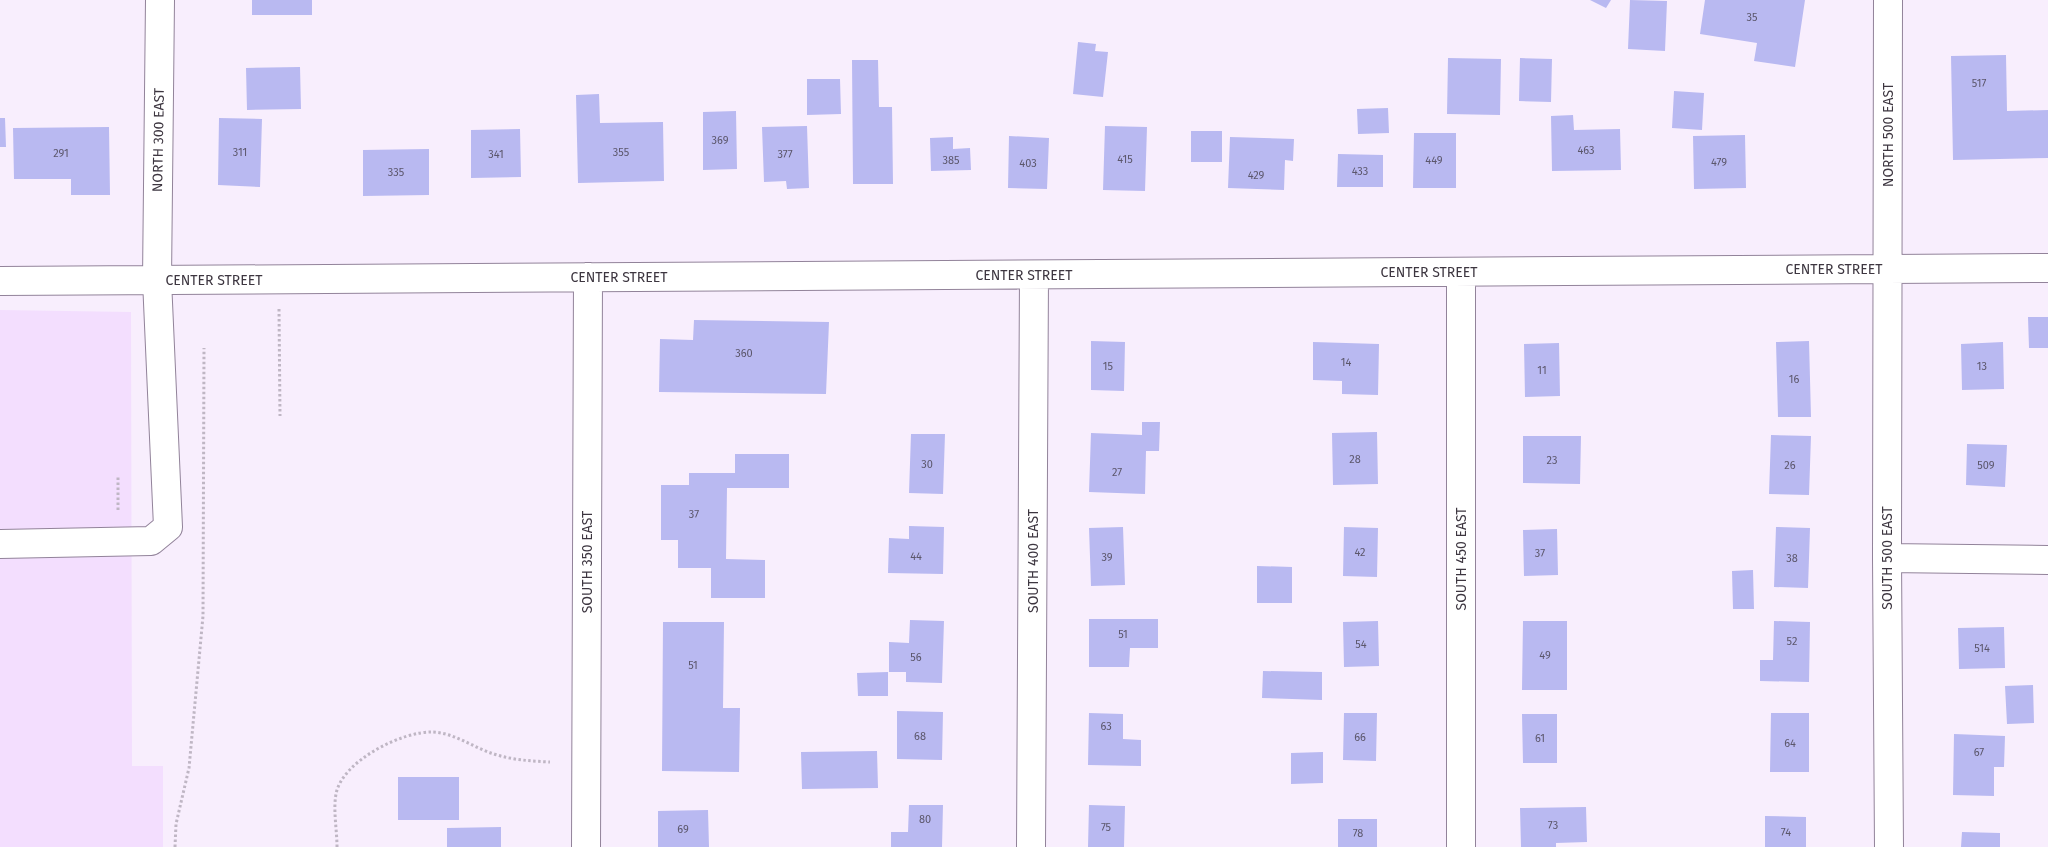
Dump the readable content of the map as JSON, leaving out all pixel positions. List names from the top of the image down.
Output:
{
  "streets": {
    "street": [
      "NORTH 500 EAST",
      "NORTH 300 EAST",
      "CENTER STREET",
      "SOUTH 500 EAST",
      "SOUTH 450 EAST",
      "SOUTH 400 EAST",
      "SOUTH 350 EAST"
    ]
  },
  "crossings": [
    ["NORTH 500 EAST", "CENTER STREET"],
    ["NORTH 500 EAST", "SOUTH 500 EAST"],
    ["NORTH 300 EAST", "CENTER STREET"],
    ["CENTER STREET", "SOUTH 500 EAST"],
    ["CENTER STREET", "SOUTH 450 EAST"],
    ["CENTER STREET", "SOUTH 400 EAST"],
    ["CENTER STREET", "SOUTH 350 EAST"]
  ],
  "house_numbers": [
    "35",
    "517",
    "369",
    "463",
    "311",
    "355",
    "291",
    "341",
    "377",
    "415",
    "385",
    "449",
    "479",
    "403",
    "433",
    "335",
    "429",
    "360",
    "14",
    "15",
    "13",
    "11",
    "16",
    "28",
    "23",
    "30",
    "26",
    "509",
    "27",
    "37",
    "42",
    "37",
    "44",
    "39",
    "38",
    "51",
    "52",
    "54",
    "514",
    "49",
    "56",
    "51",
    "63",
    "68",
    "66",
    "61",
    "64",
    "67",
    "80",
    "73",
    "75",
    "69",
    "74",
    "78"
  ]
}
